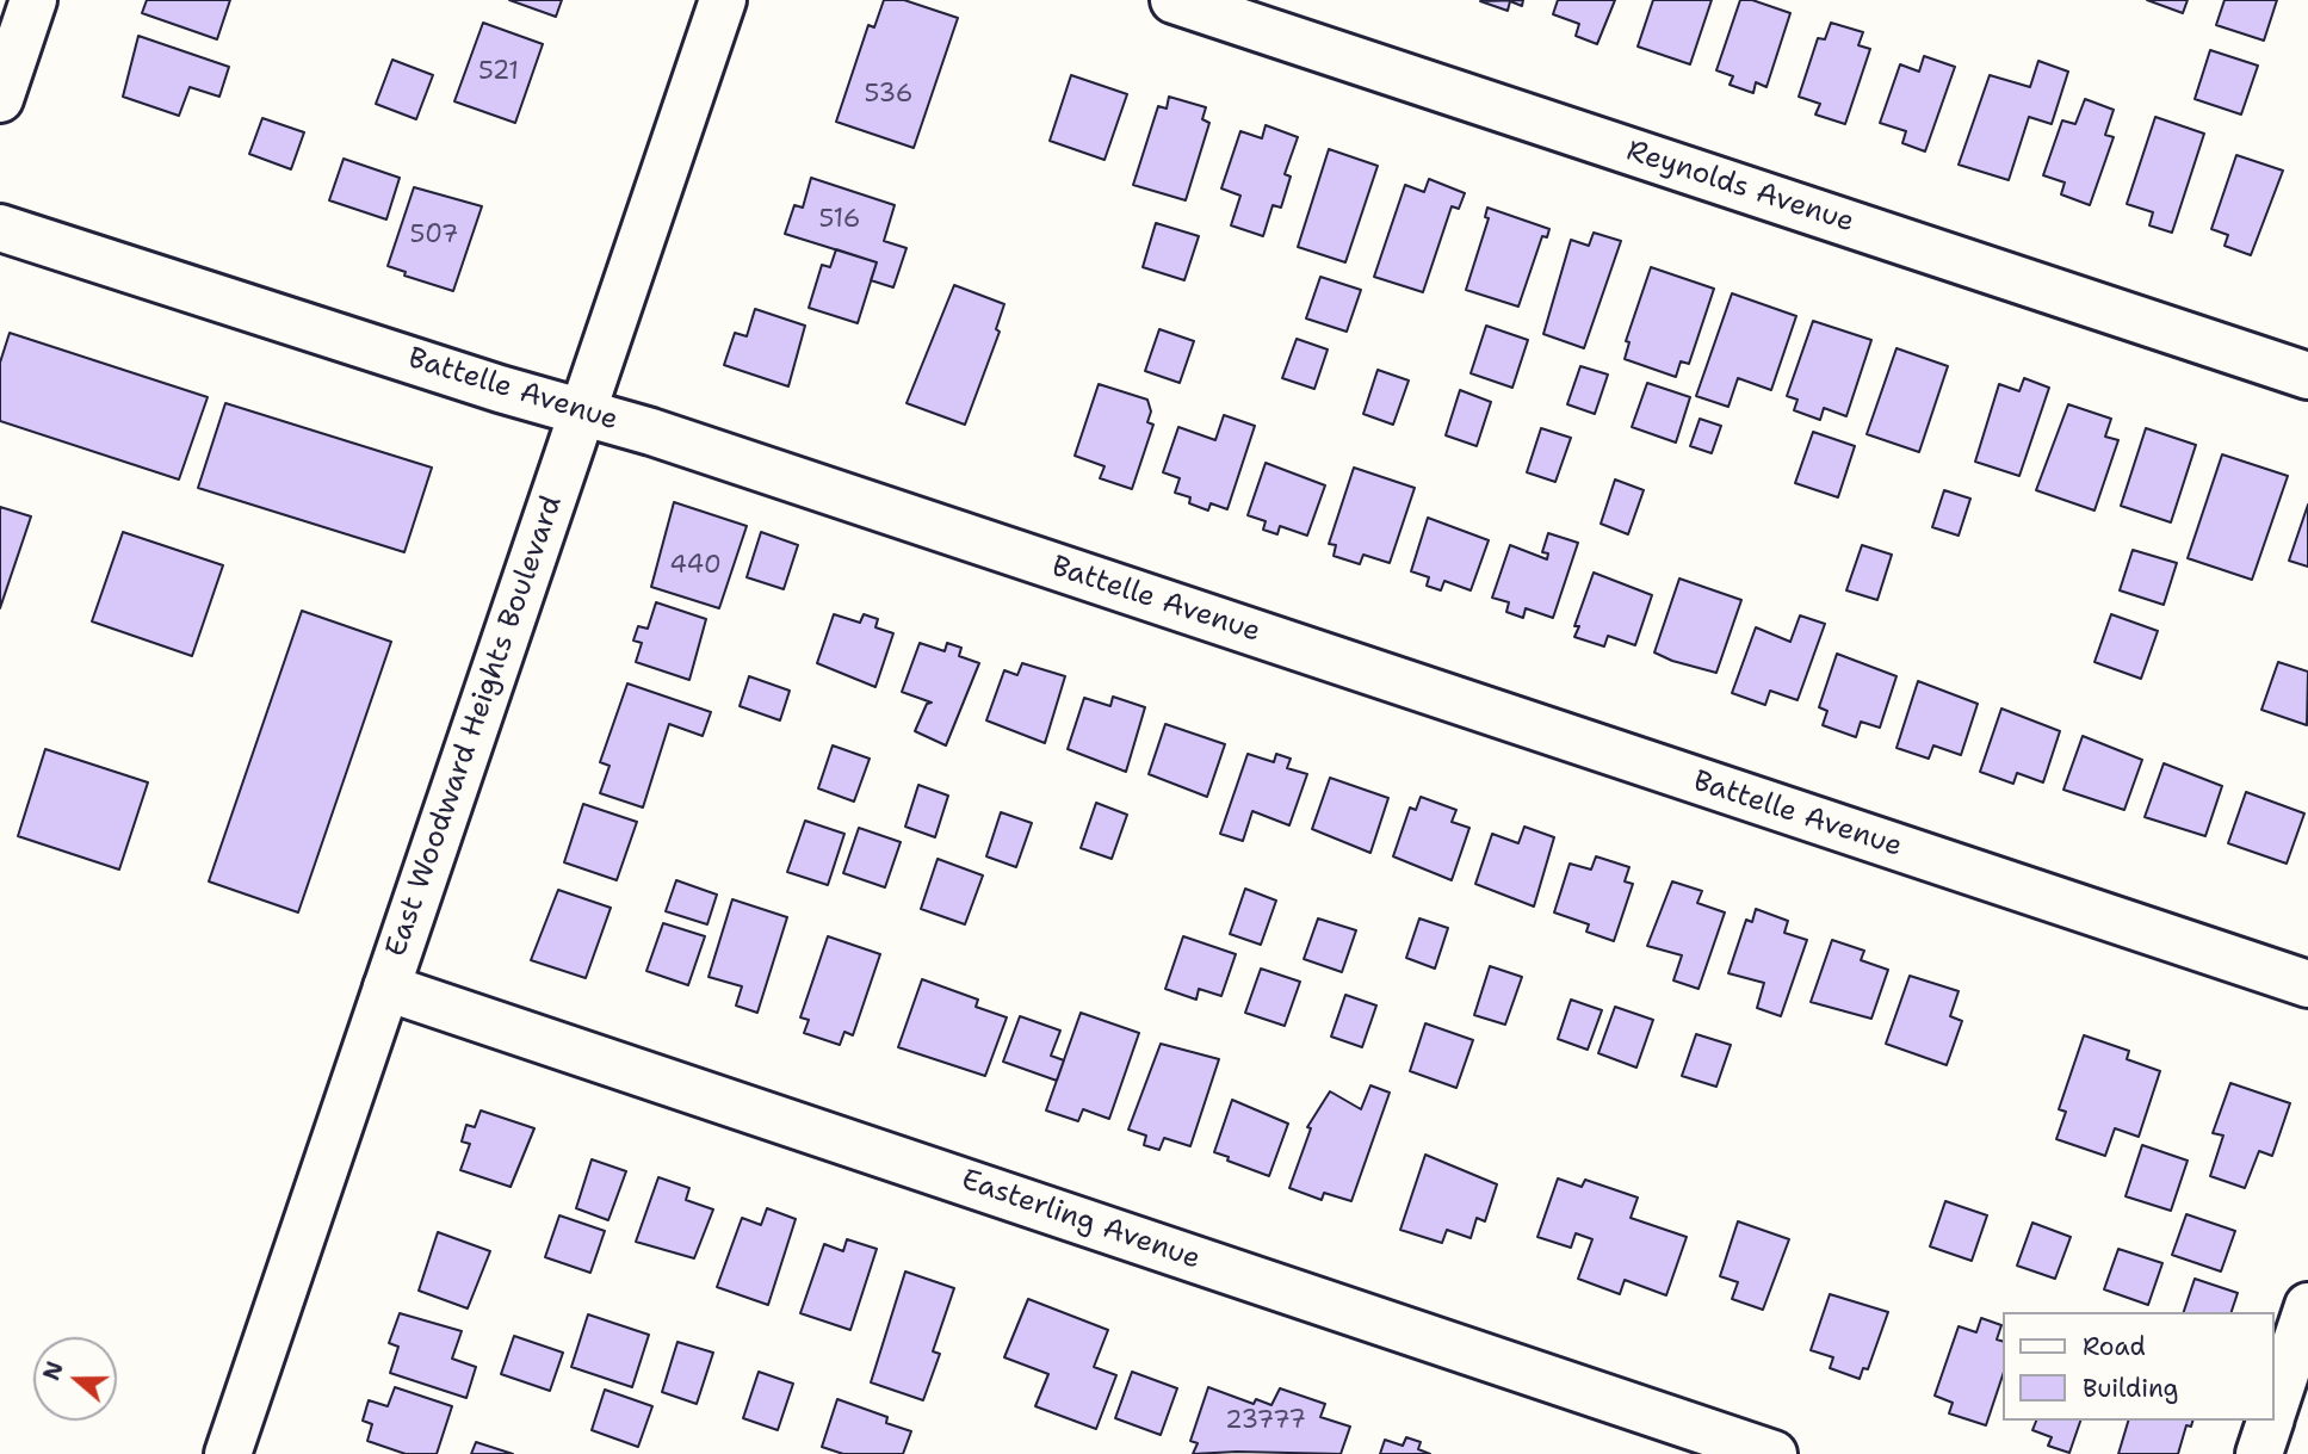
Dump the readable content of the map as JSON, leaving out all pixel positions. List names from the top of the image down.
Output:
{
  "streets": {
    "street": [
      "Reynolds Avenue",
      "Battelle Avenue",
      "East Woodward Heights Boulevard",
      "Easterling Avenue"
    ]
  },
  "crossings": [
    ["Battelle Avenue", "East Woodward Heights Boulevard"],
    ["East Woodward Heights Boulevard", "Easterling Avenue"]
  ],
  "house_numbers": [
    "521",
    "536",
    "516",
    "507",
    "440",
    "23777"
  ],
  "legend": ["Road", "Building"],
  "north": "left"
}
